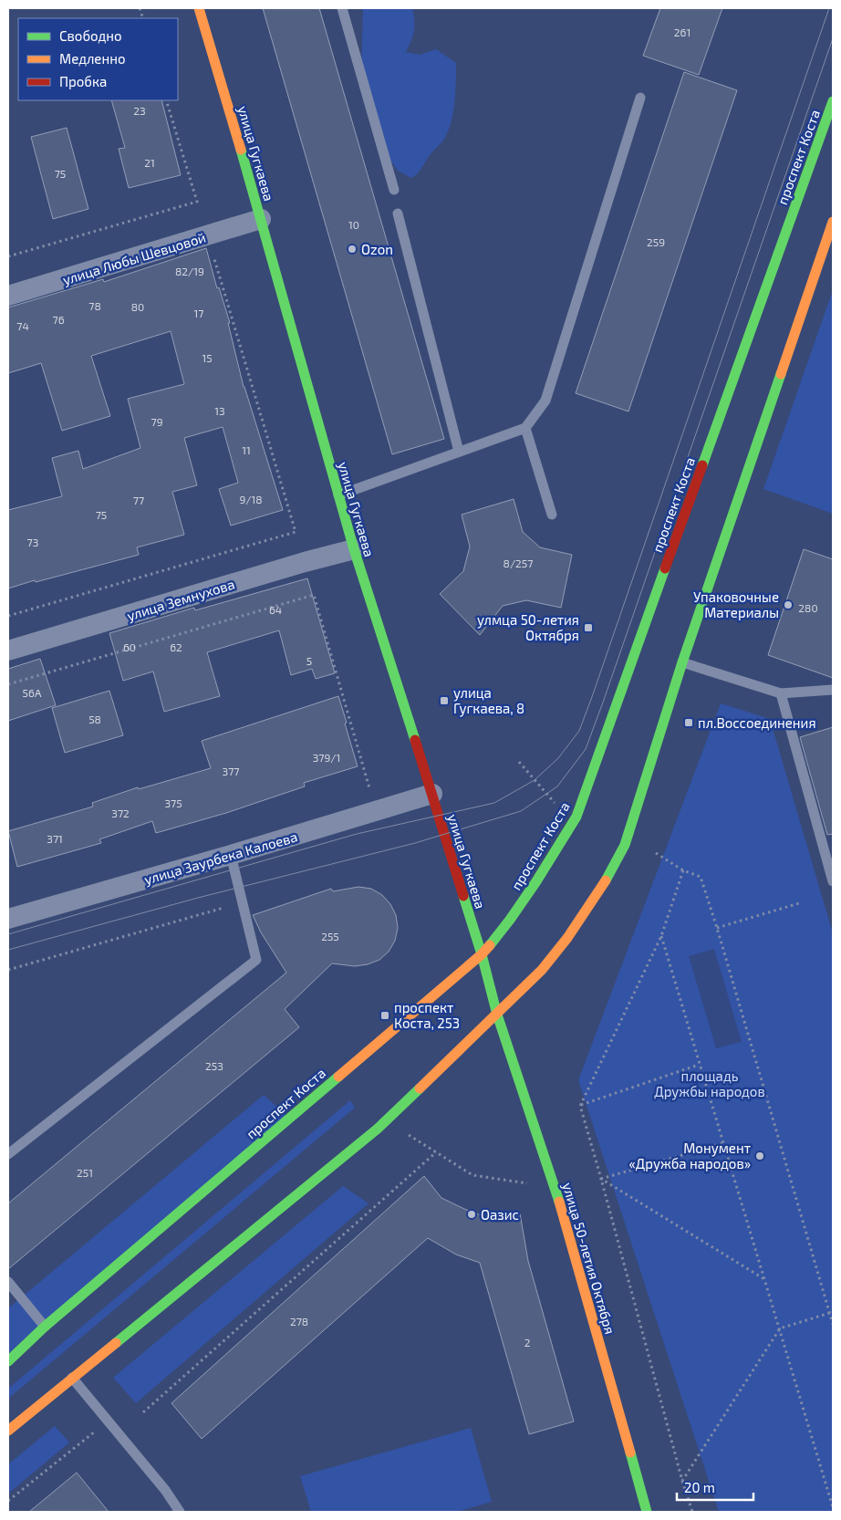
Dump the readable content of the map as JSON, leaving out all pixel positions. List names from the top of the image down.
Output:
{
  "streets": {
    "main road": ["улица Гугкаева", "проспект Коста", "улица 50-летия Октября"],
    "street": ["улица Любы Шевцовой", "улица Земнухова", "улица Заурбека Калоева"]
  },
  "crossings": [
    ["улица Гугкаева", "проспект Коста"],
    ["улица Гугкаева", "улица Любы Шевцовой"],
    ["улица Гугкаева", "улица Земнухова"],
    ["улица Гугкаева", "улица Заурбека Калоева"],
    ["улица Гугкаева", "улица 50-летия Октября"]
  ],
  "parks": ["площадь Дружбы народов"],
  "places": {
    "other": [
      "Ozon",
      "Упаковочные Материалы",
      "Монумент «Дружба народов»",
      "Оазис"
    ],
    "transit": [
      "улмца 50-летия Октября",
      "улица Гугкаева, 8",
      "пл.Воссоединения",
      "проспект Коста, 253"
    ]
  },
  "house_numbers": [
    "261",
    "23",
    "21",
    "75",
    "10",
    "259",
    "82/19",
    "78",
    "80",
    "17",
    "76",
    "74",
    "15",
    "13",
    "79",
    "11",
    "9/18",
    "77",
    "75",
    "73",
    "8/257",
    "280",
    "64",
    "60",
    "62",
    "5",
    "56A",
    "58",
    "379/1",
    "377",
    "375",
    "372",
    "371",
    "255",
    "253",
    "251",
    "278",
    "2"
  ],
  "legend": ["Свободно", "Медленно", "Пробка"],
  "scale_bar": "20 m"
}
